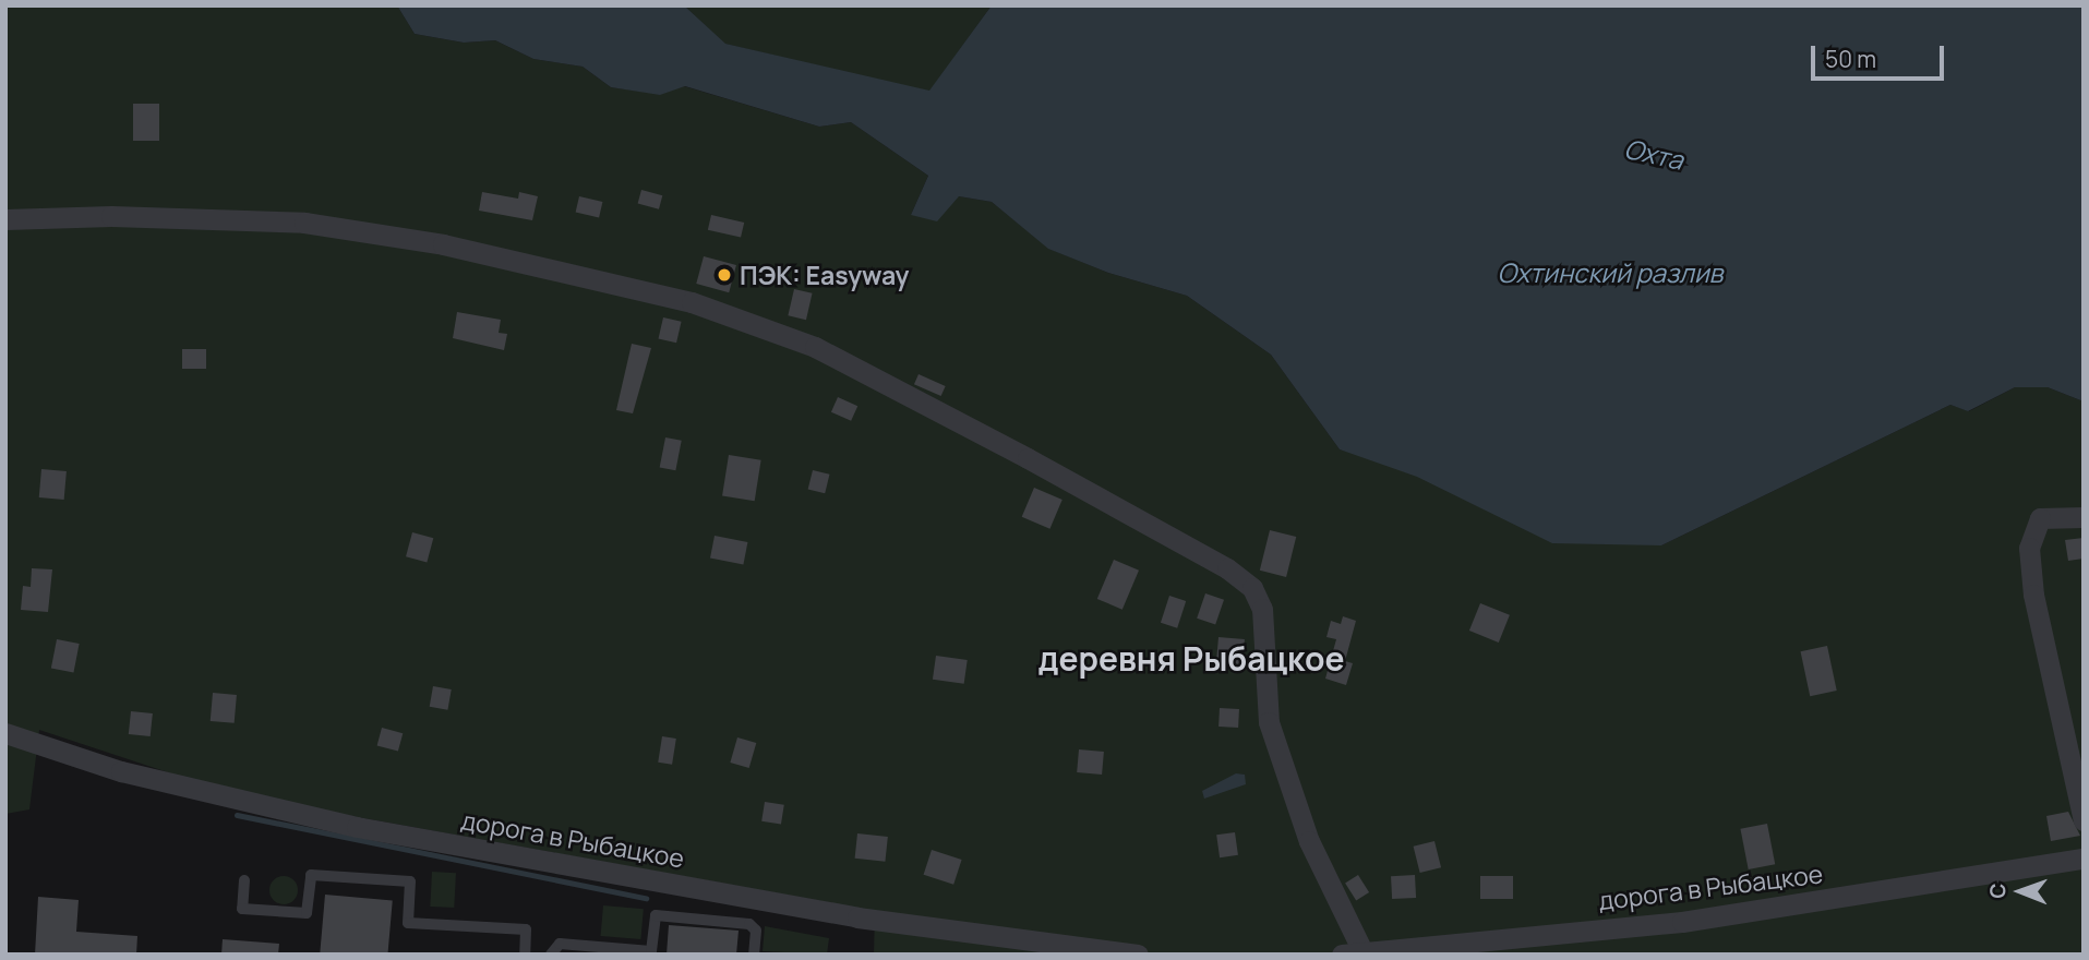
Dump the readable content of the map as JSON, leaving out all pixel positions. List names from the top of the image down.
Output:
{
  "streets": {
    "street": ["дорога в Рыбацкое"]
  },
  "districts": ["деревня Рыбацкое"],
  "water": ["Охта", "Охтинский разлив"],
  "places": ["ПЭК: Easyway"],
  "scale_bar": "50 m",
  "north": "left"
}
